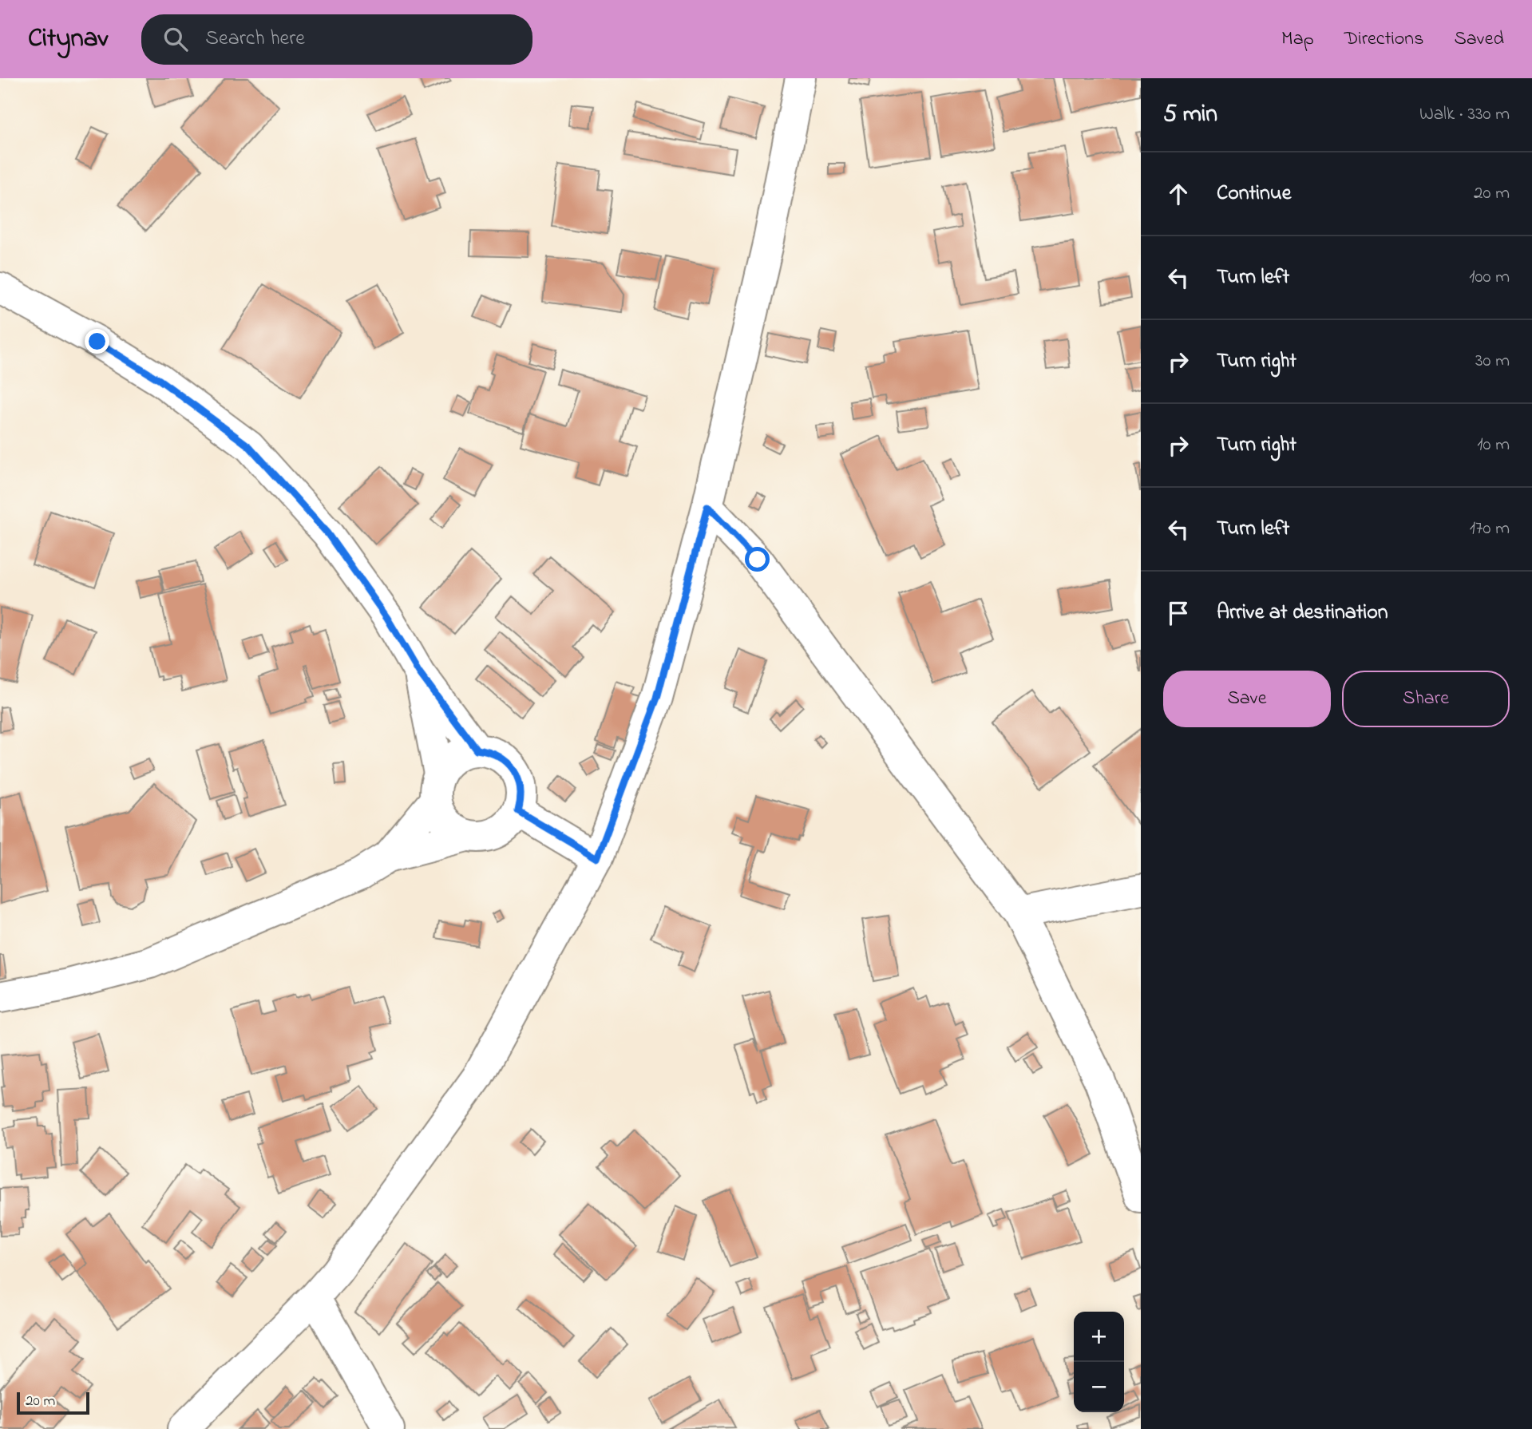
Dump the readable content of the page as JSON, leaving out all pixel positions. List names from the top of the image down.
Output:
{
  "scale_bar": "20 m",
  "page": {
    "header": "Citynav",
    "search": "Search here",
    "nav": ["Map", "Directions", "Saved"],
    "heading": ["5 min", "Walk · 330 m"],
    "list": [
      ["Continue", "20 m"],
      ["Turn left", "100 m"],
      ["Turn right", "30 m"],
      ["Turn right", "10 m"],
      ["Turn left", "170 m"],
      "Arrive at destination"
    ],
    "buttons": ["Save", "Share"],
    "map_buttons": ["+", "−"],
    "scale": "20 m"
  }
}
